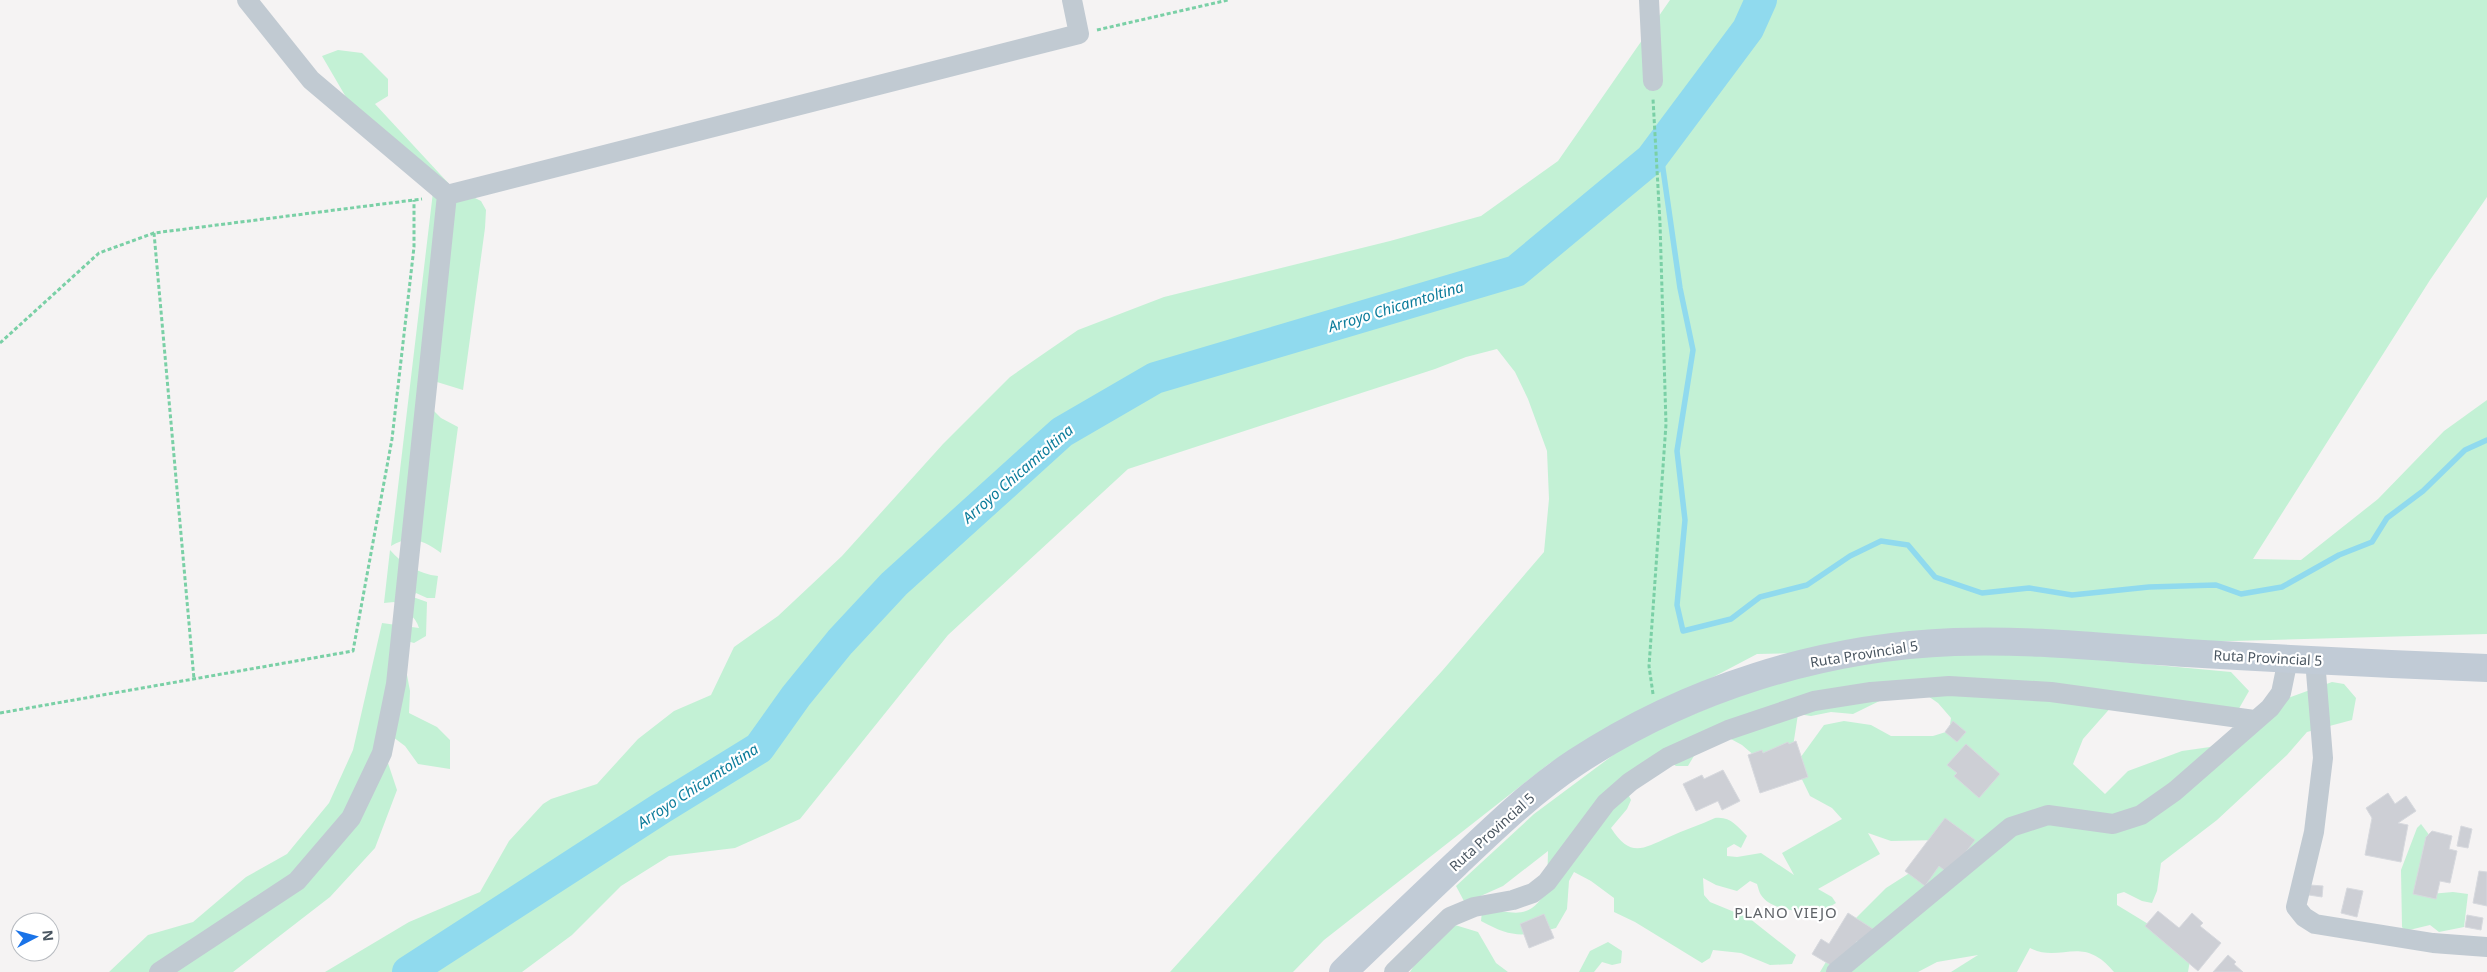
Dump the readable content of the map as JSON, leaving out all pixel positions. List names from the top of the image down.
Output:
{
  "streets": {
    "main road": ["Ruta Provincial 5"]
  },
  "districts": ["PLANO VIEJO"],
  "water": ["Arroyo Chicamtoltina"],
  "north": "right"
}
